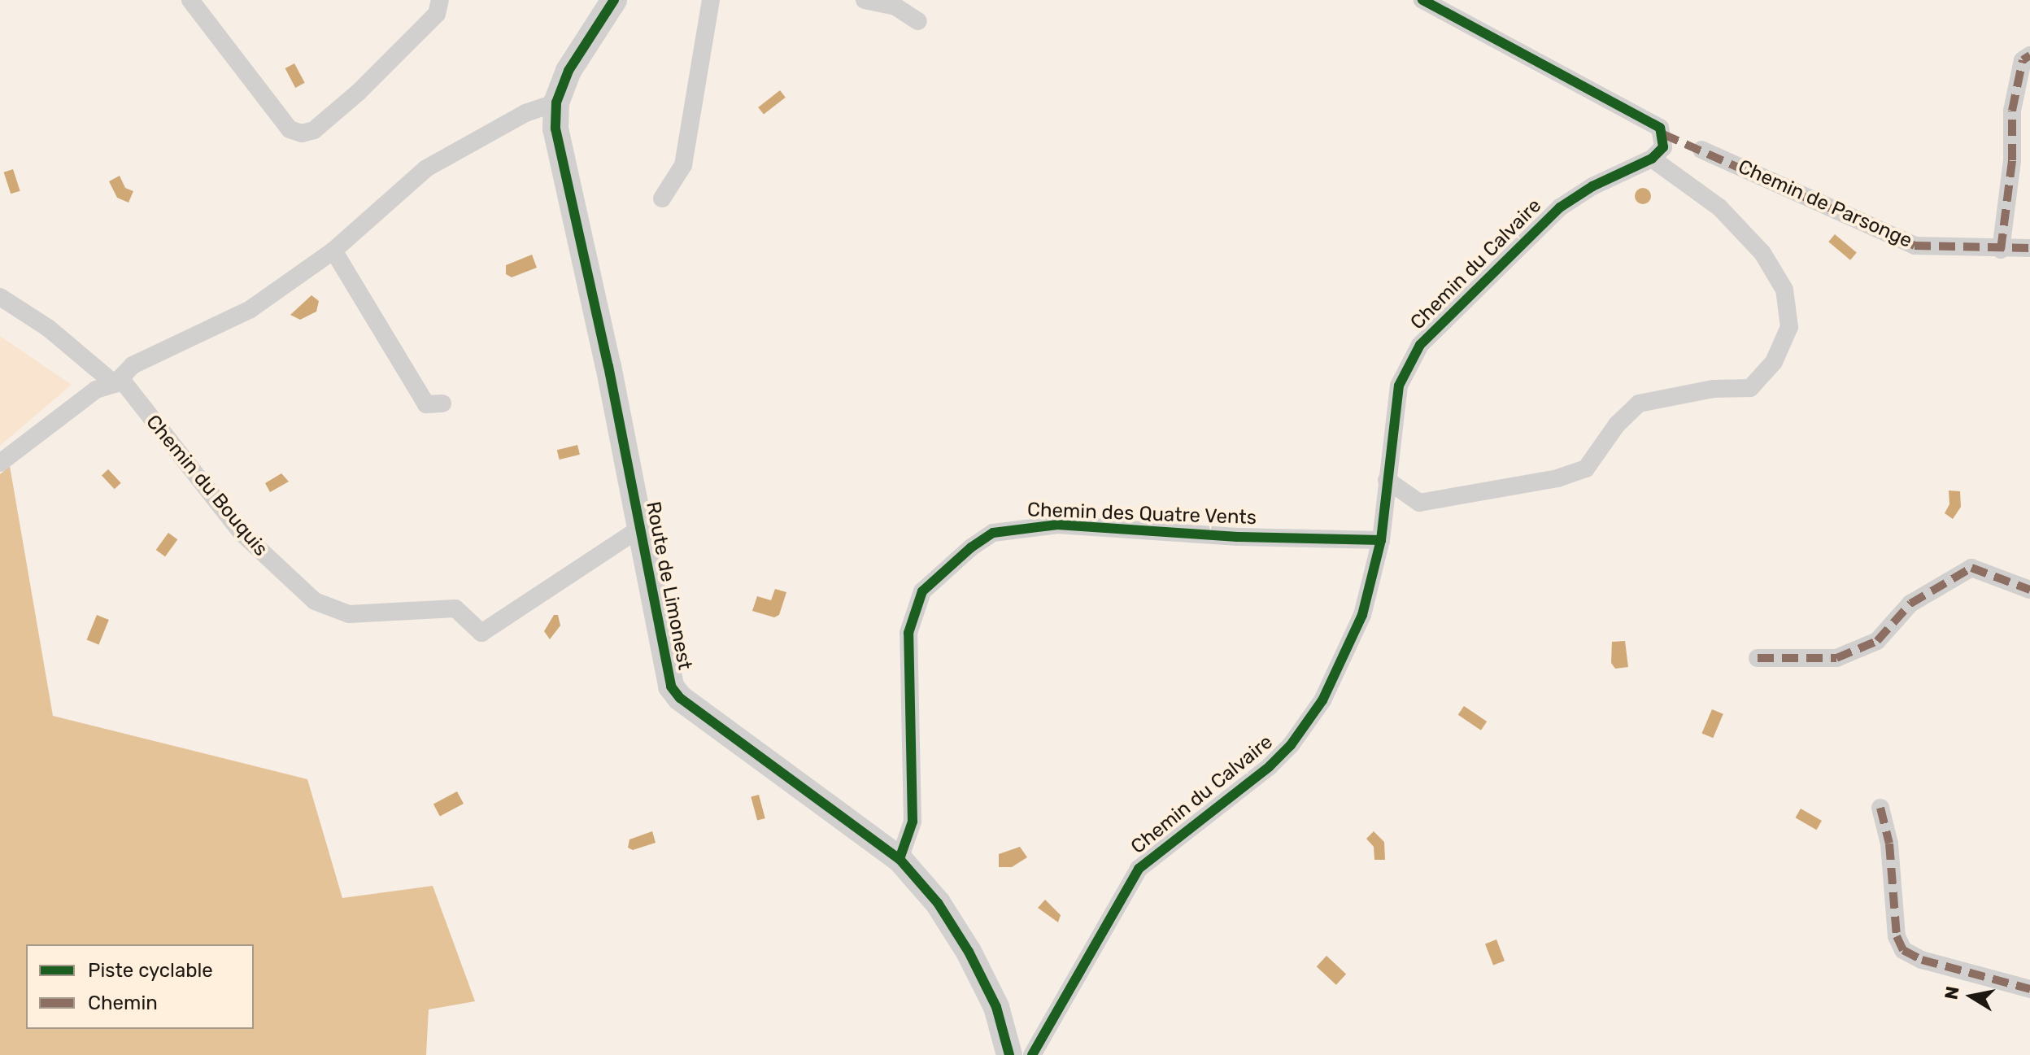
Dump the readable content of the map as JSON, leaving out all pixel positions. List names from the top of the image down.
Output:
{
  "streets": {
    "street": [
      "Chemin de Parsonge",
      "Chemin du Calvaire",
      "Chemin du Bouquis",
      "Chemin des Quatre Vents",
      "Route de Limonest"
    ]
  },
  "crossings": [
    ["Chemin du Calvaire", "Chemin des Quatre Vents"],
    ["Chemin du Bouquis", "Route de Limonest"],
    ["Chemin des Quatre Vents", "Route de Limonest"]
  ],
  "legend": ["Piste cyclable", "Chemin"],
  "north": "left"
}
